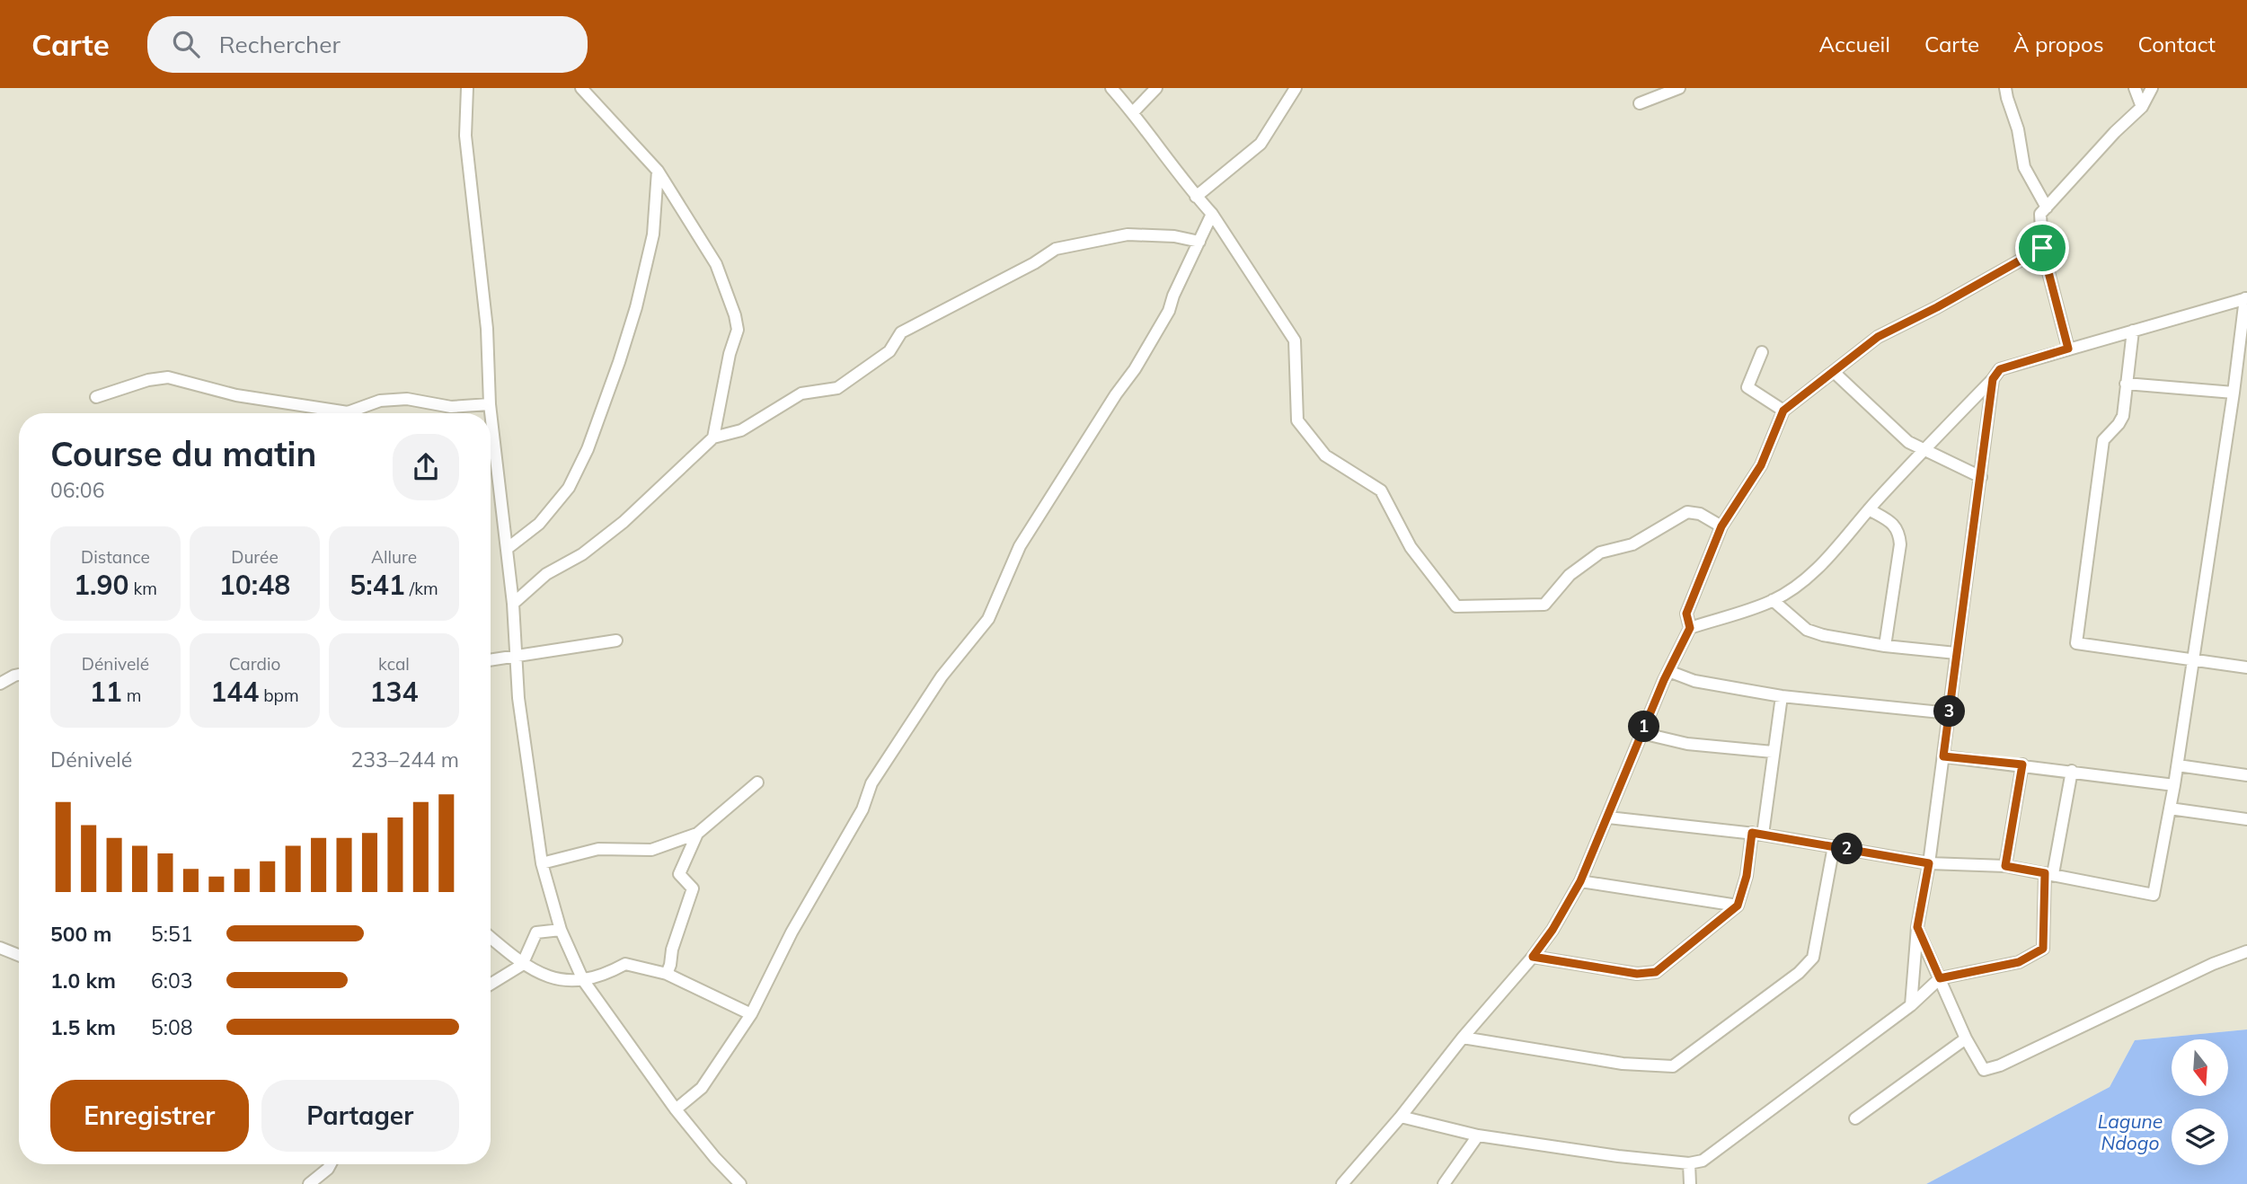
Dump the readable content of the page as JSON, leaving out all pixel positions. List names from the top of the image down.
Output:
{
  "water": ["Lagune Ndogo"],
  "north": "bottom",
  "page": {
    "header": "Carte",
    "search": "Rechercher",
    "nav": [
      "Accueil",
      "Carte",
      "À propos",
      "Contact"
    ],
    "heading": ["Course du matin", "06:06"],
    "stats": [
      ["Distance", "1.90 km"],
      ["Durée", "10:48"],
      ["Allure", "5:41 /km"],
      ["Dénivelé", "11 m"],
      ["Cardio", "144 bpm"],
      ["kcal", "134"]
    ],
    "pins": ["3", "1", "2"],
    "chart": ["Dénivelé", "233–244 m"],
    "list": [
      {
        "name": "500 m",
        "note": "5:51"
      },
      {
        "name": "1.0 km",
        "note": "6:03"
      },
      {
        "name": "1.5 km",
        "note": "5:08"
      }
    ],
    "buttons": ["Enregistrer", "Partager"]
  }
}
